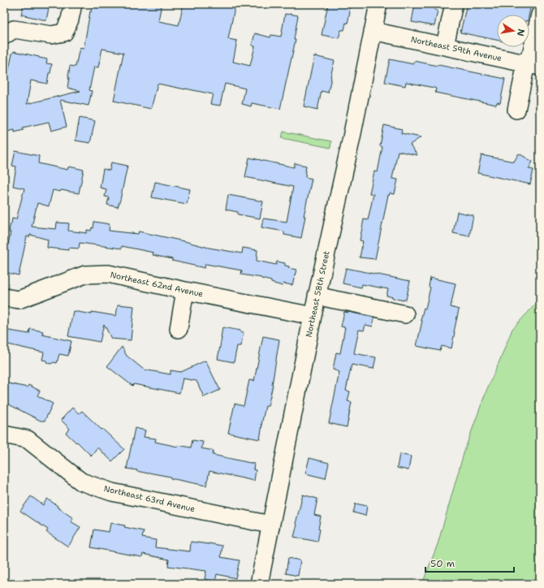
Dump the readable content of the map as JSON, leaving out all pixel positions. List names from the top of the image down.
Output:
{
  "streets": {
    "street": [
      "Northeast 59th Avenue",
      "Northeast 62nd Avenue",
      "Northeast 58th Street",
      "Northeast 63rd Avenue"
    ]
  },
  "crossings": [
    ["Northeast 59th Avenue", "Northeast 58th Street"],
    ["Northeast 62nd Avenue", "Northeast 58th Street"],
    ["Northeast 58th Street", "Northeast 63rd Avenue"]
  ],
  "scale_bar": "50 m",
  "north": "right"
}
